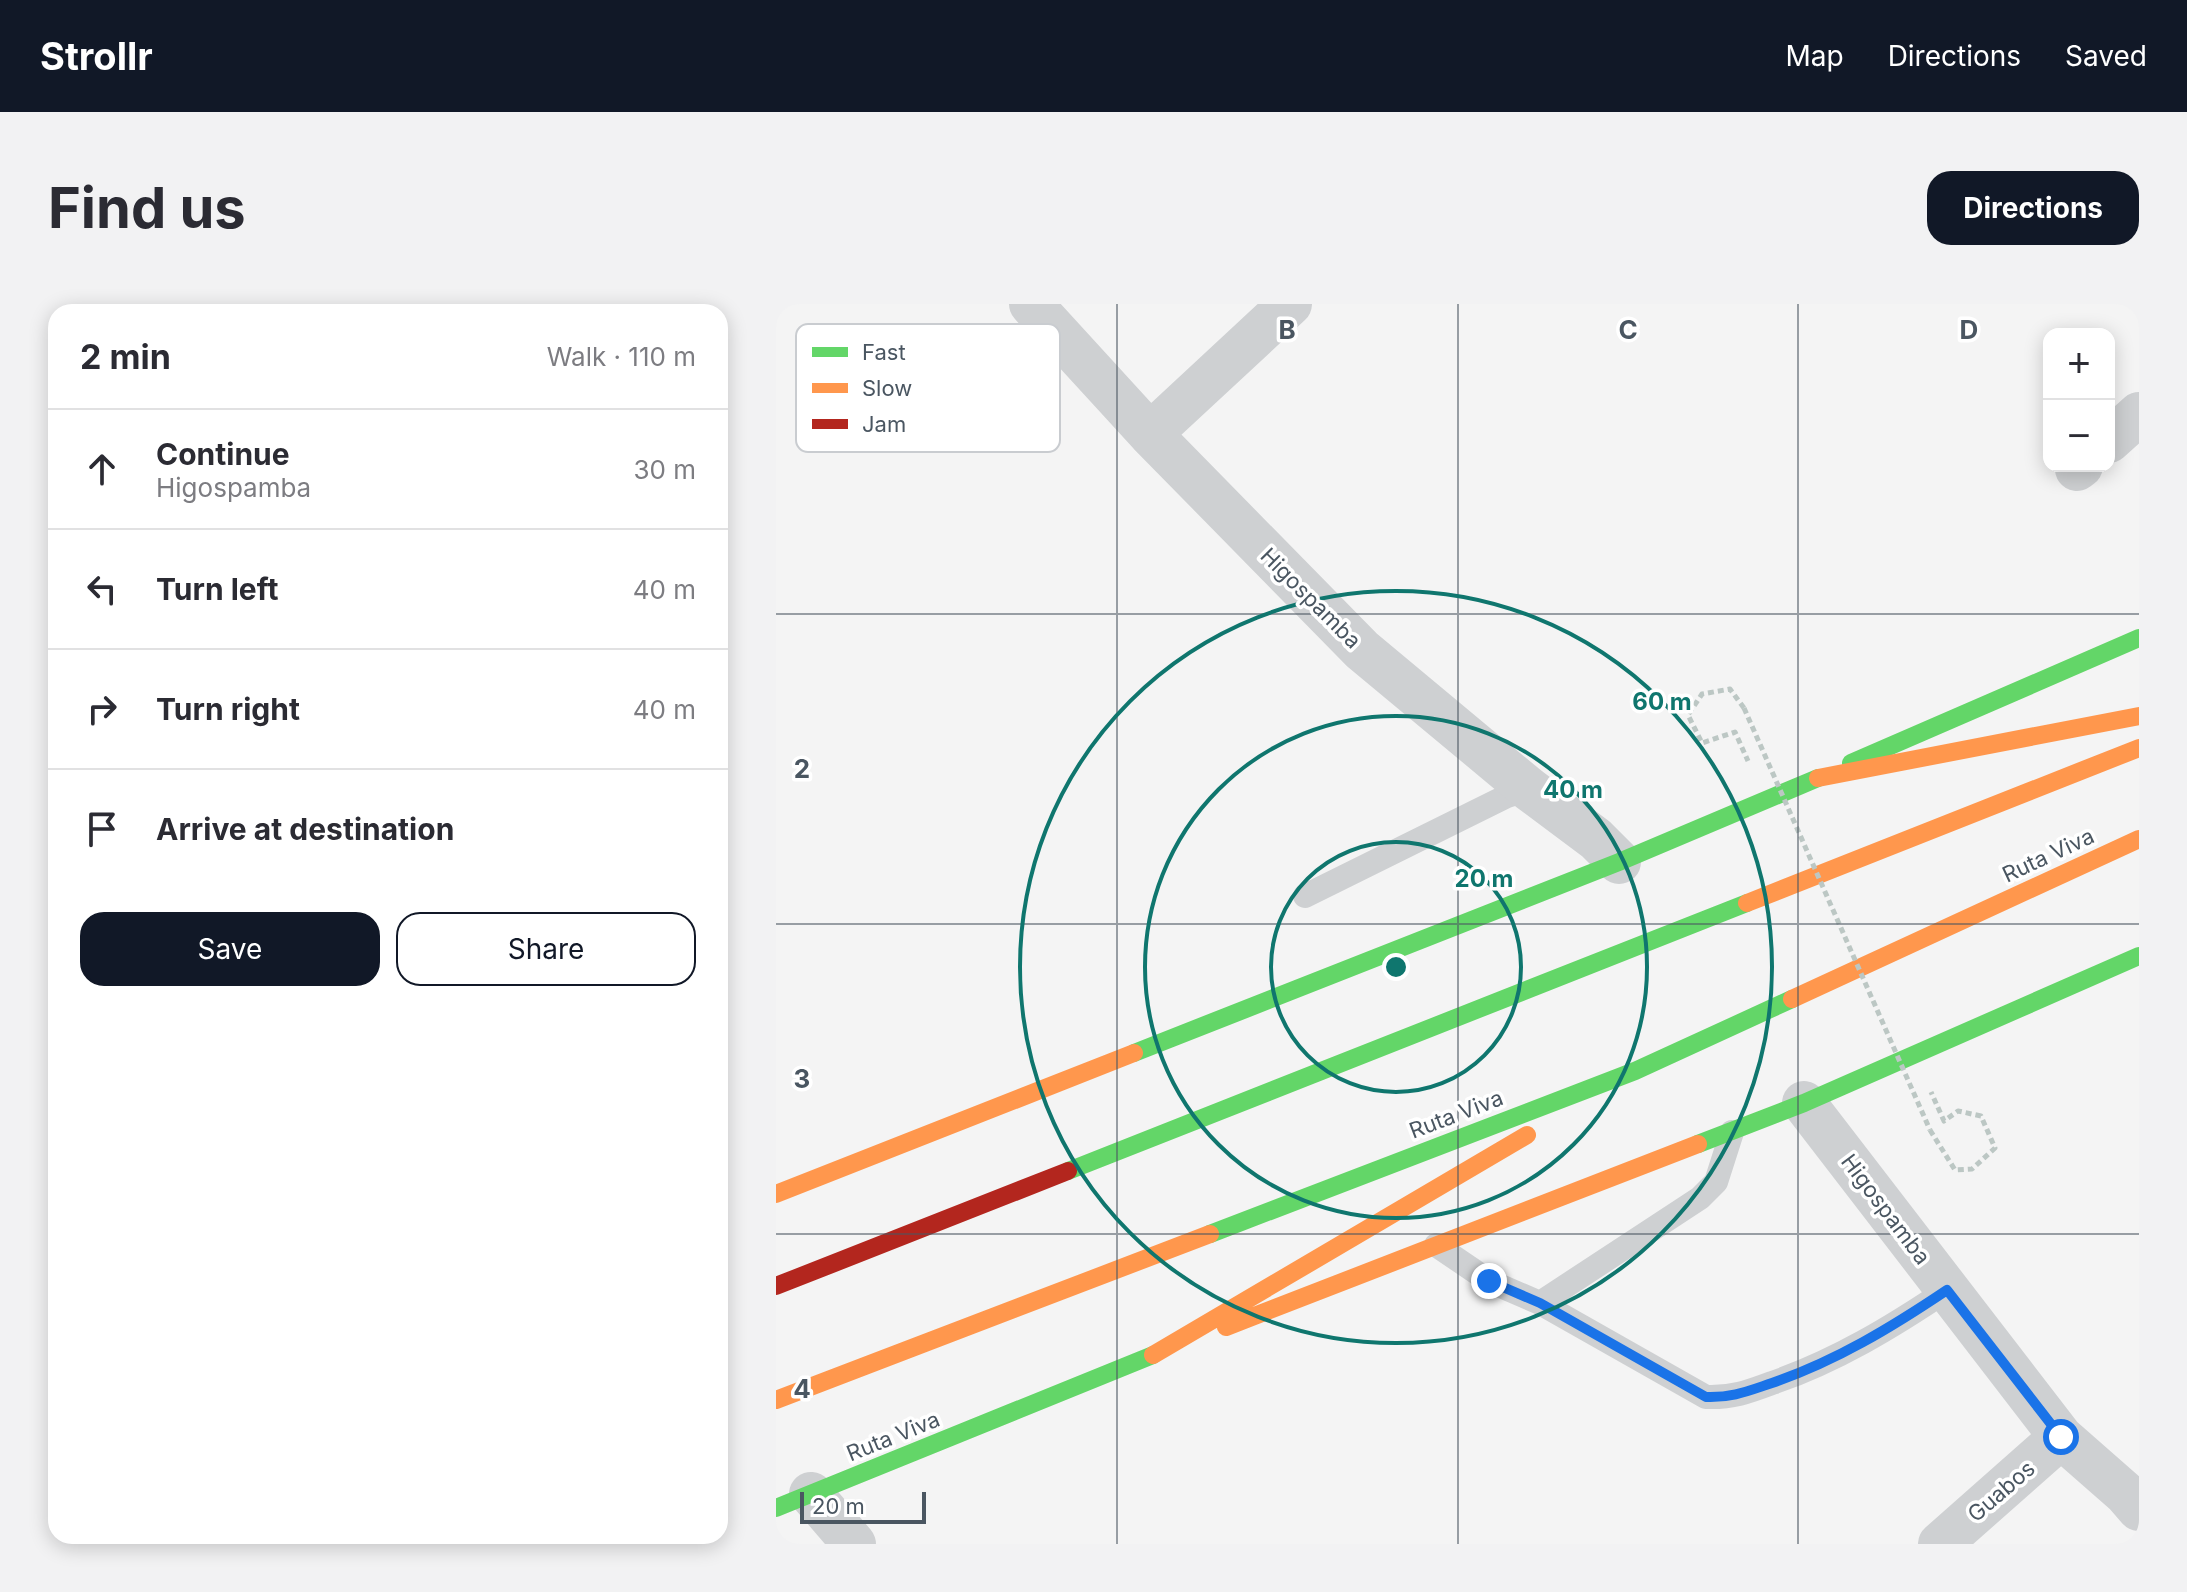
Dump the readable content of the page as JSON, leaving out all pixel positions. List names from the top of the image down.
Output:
{
  "streets": {
    "main road": ["Ruta Viva"],
    "street": ["Higospamba", "Guabos"]
  },
  "crossings": [
    ["Higospamba", "Ruta Viva"],
    ["Higospamba", "Guabos"]
  ],
  "legend": ["Fast", "Slow", "Jam"],
  "scale_bar": "20 m",
  "page": {
    "header": "Strollr",
    "nav": ["Map", "Directions", "Saved"],
    "buttons": [
      "Directions",
      ["Save", "Share"]
    ],
    "title": "Find us",
    "heading": ["2 min", "Walk · 110 m"],
    "map_buttons": ["+", "−"],
    "list": [
      ["Continue", "Higospamba", "30 m"],
      ["Turn left", "40 m"],
      ["Turn right", "40 m"],
      "Arrive at destination"
    ],
    "scale": "20 m"
  },
  "grid": {
    "columns": ["B", "C", "D"],
    "rows": ["2", "3", "4"]
  },
  "rings": ["60 m", "40 m", "20 m"]
}
